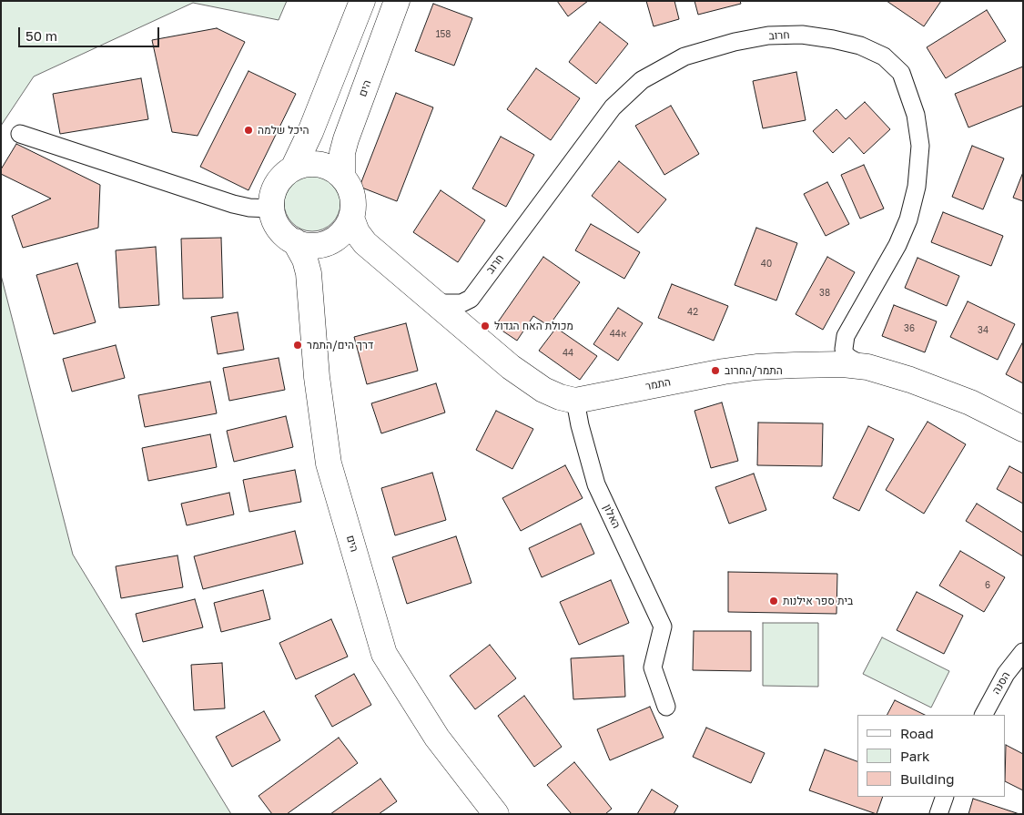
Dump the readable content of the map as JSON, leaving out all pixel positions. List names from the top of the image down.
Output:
{
  "streets": {
    "main road": ["הים", "התמר"],
    "street": ["חרוב", "האלון", "הסנה"]
  },
  "crossings": [
    ["חרוב", "התמר"],
    ["הים", "התמר"],
    ["התמר", "האלון"]
  ],
  "places": [
    "היכל שלמה",
    "מכולת האח הגדול",
    "דרך הים/התמר",
    "התמר/החרוב",
    "בית ספר אילנות"
  ],
  "house_numbers": [
    "158",
    "40",
    "38",
    "42",
    "36",
    "34",
    "44א",
    "44",
    "6"
  ],
  "legend": ["Road", "Park", "Building"],
  "scale_bar": "50 m"
}
